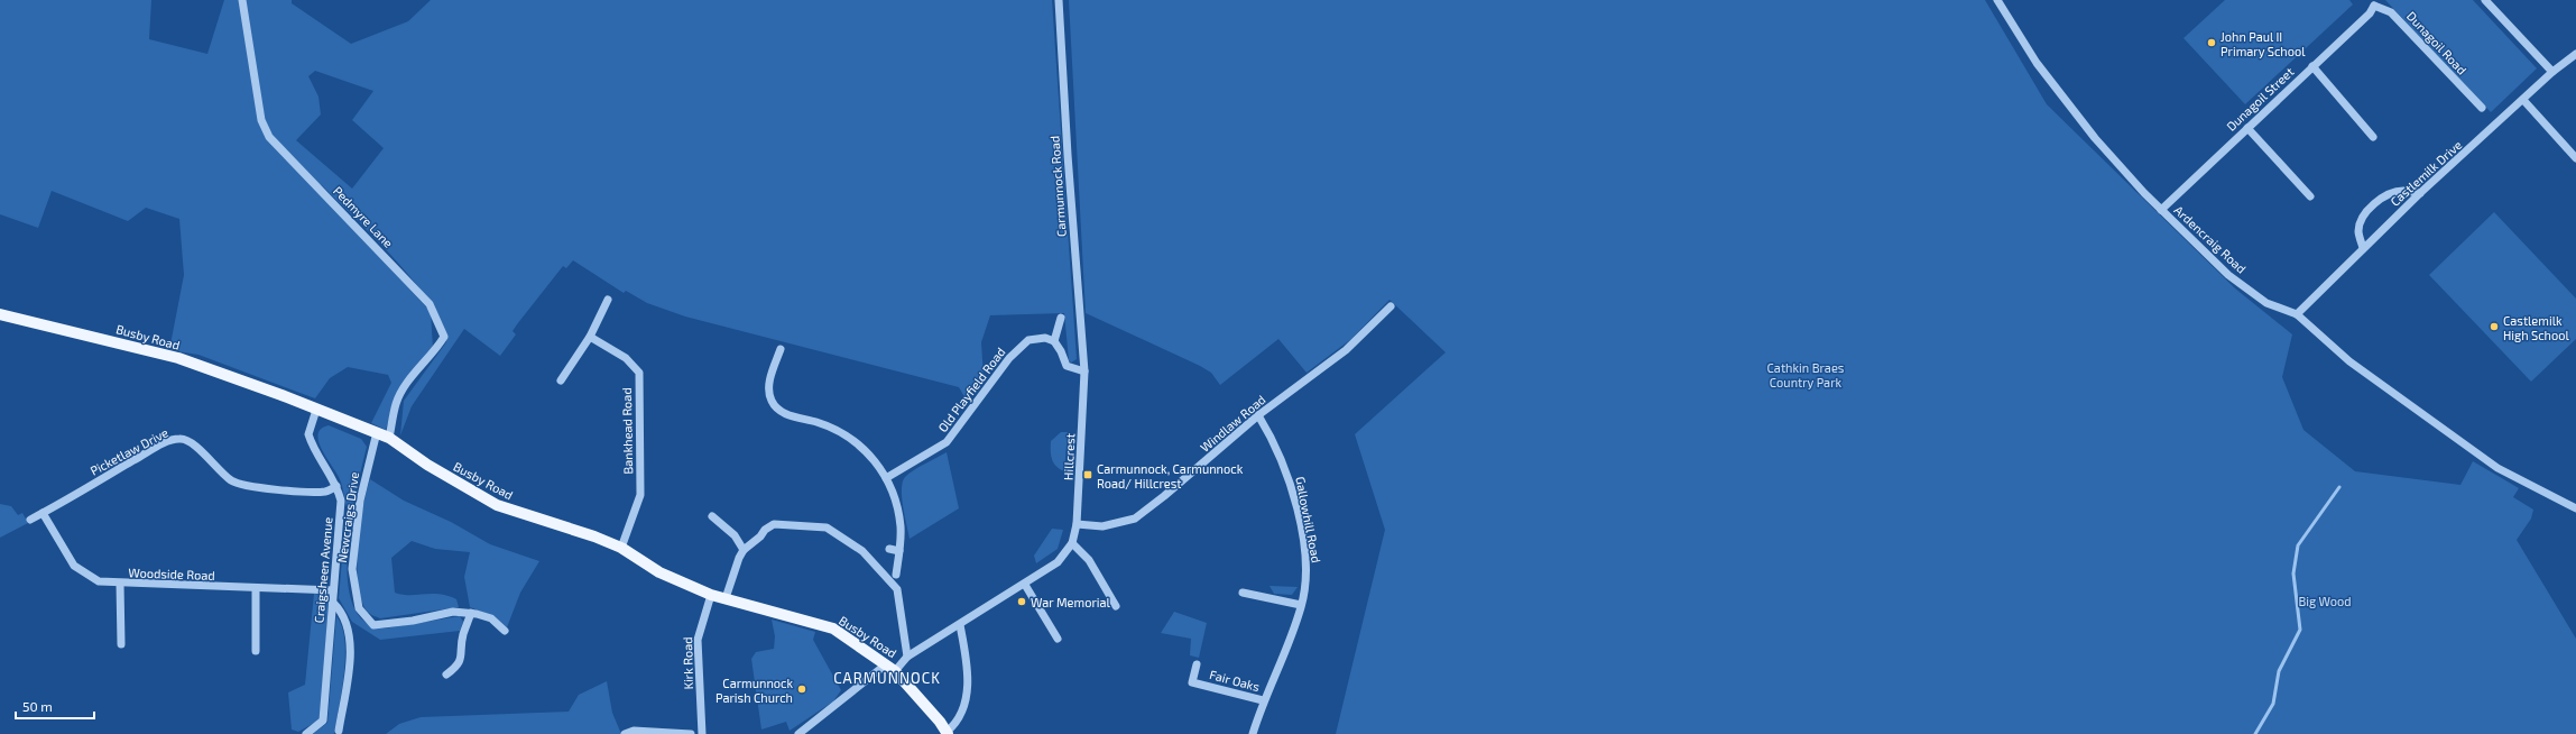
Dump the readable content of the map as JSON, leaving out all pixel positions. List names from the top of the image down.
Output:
{
  "streets": {
    "main road": ["Busby Road"],
    "street": [
      "Dunagoil Road",
      "Dunagoil Street",
      "Castlemilk Drive",
      "Carmunnock Road",
      "Pedmyre Lane",
      "Ardencraig Road",
      "Old Playfield Road",
      "Windlaw Road",
      "Bankhead Road",
      "Picketlaw Drive",
      "Hillcrest",
      "Newcraigs Drive",
      "Gallowhill Road",
      "Craigsheen Avenue",
      "Woodside Road",
      "Kirk Road",
      "Fair Oaks"
    ]
  },
  "crossings": [
    ["Dunagoil Road", "Dunagoil Street"],
    ["Dunagoil Street", "Ardencraig Road"],
    ["Castlemilk Drive", "Ardencraig Road"],
    ["Carmunnock Road", "Hillcrest"],
    ["Pedmyre Lane", "Busby Road"],
    ["Busby Road", "Bankhead Road"],
    ["Busby Road", "Newcraigs Drive"],
    ["Busby Road", "Craigsheen Avenue"],
    ["Busby Road", "Kirk Road"],
    ["Windlaw Road", "Hillcrest"],
    ["Windlaw Road", "Gallowhill Road"],
    ["Picketlaw Drive", "Craigsheen Avenue"],
    ["Picketlaw Drive", "Woodside Road"],
    ["Gallowhill Road", "Fair Oaks"],
    ["Craigsheen Avenue", "Woodside Road"]
  ],
  "districts": ["CARMUNNOCK"],
  "parks": ["Cathkin Braes Country Park", "Big Wood"],
  "places": {
    "other": [
      "John Paul II Primary School",
      "Castlemilk High School",
      "War Memorial",
      "Carmunnock Parish Church"
    ],
    "transit": ["Carmunnock, Carmunnock Road/ Hillcrest"]
  },
  "scale_bar": "50 m"
}
